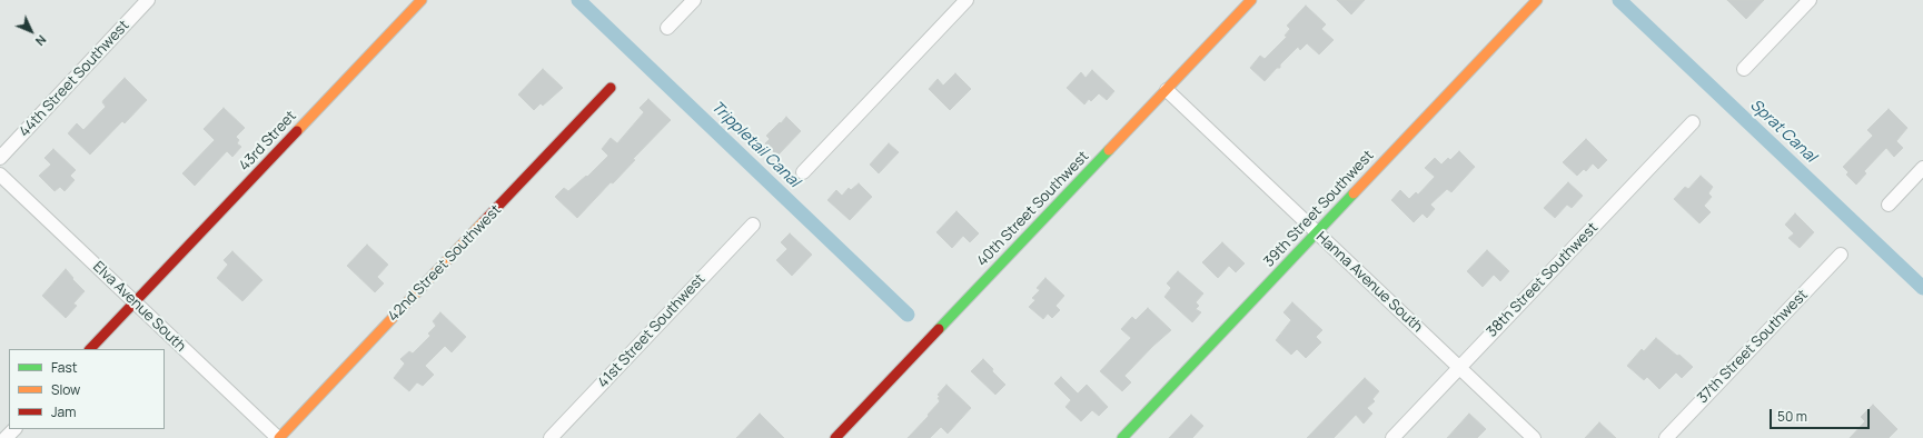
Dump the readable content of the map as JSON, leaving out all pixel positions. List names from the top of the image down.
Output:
{
  "streets": {
    "street": [
      "44th Street Southwest",
      "43rd Street",
      "40th Street Southwest",
      "39th Street Southwest",
      "42nd Street Southwest",
      "38th Street Southwest",
      "Hanna Avenue South",
      "Elva Avenue South",
      "41st Street Southwest",
      "37th Street Southwest"
    ]
  },
  "crossings": [
    ["43rd Street", "Elva Avenue South"],
    ["40th Street Southwest", "Hanna Avenue South"],
    ["39th Street Southwest", "Hanna Avenue South"],
    ["42nd Street Southwest", "Elva Avenue South"],
    ["38th Street Southwest", "Hanna Avenue South"]
  ],
  "water": ["Sprat Canal", "Trippletail Canal"],
  "legend": ["Fast", "Slow", "Jam"],
  "scale_bar": "50 m",
  "north": "bottom right"
}
